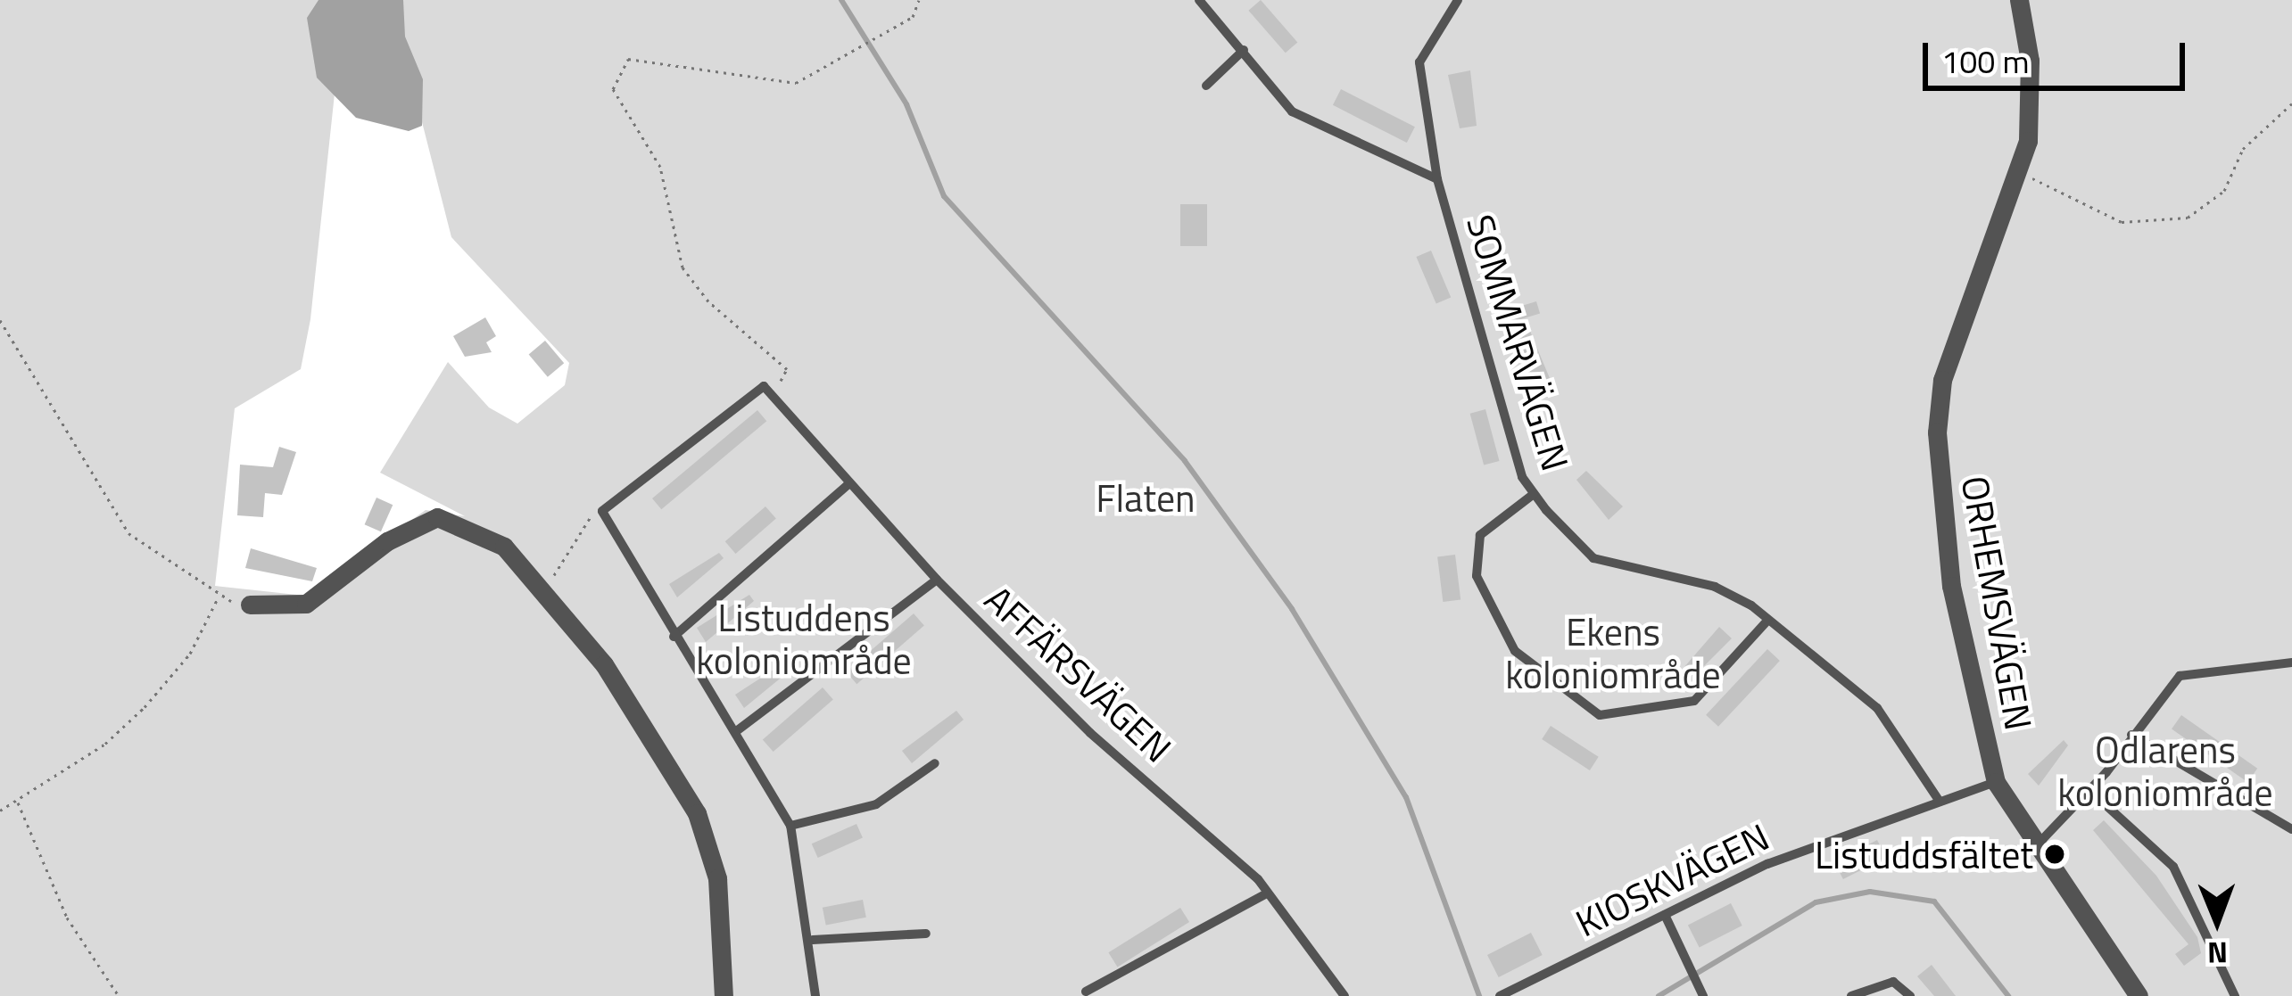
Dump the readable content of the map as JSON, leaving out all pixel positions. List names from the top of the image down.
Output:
{
  "streets": {
    "street": ["ORHEMSVÄGEN"],
    "lane": ["SOMMARVÄGEN", "AFFÄRSVÄGEN", "KIOSKVÄGEN"]
  },
  "crossings": [
    ["SOMMARVÄGEN", "KIOSKVÄGEN"],
    ["ORHEMSVÄGEN", "KIOSKVÄGEN"]
  ],
  "parks": [
    "Flaten",
    "Listuddens koloniområde",
    "Ekens koloniområde",
    "Odlarens koloniområde"
  ],
  "places": ["Listuddsfältet"],
  "scale_bar": "100 m",
  "north": "bottom"
}
